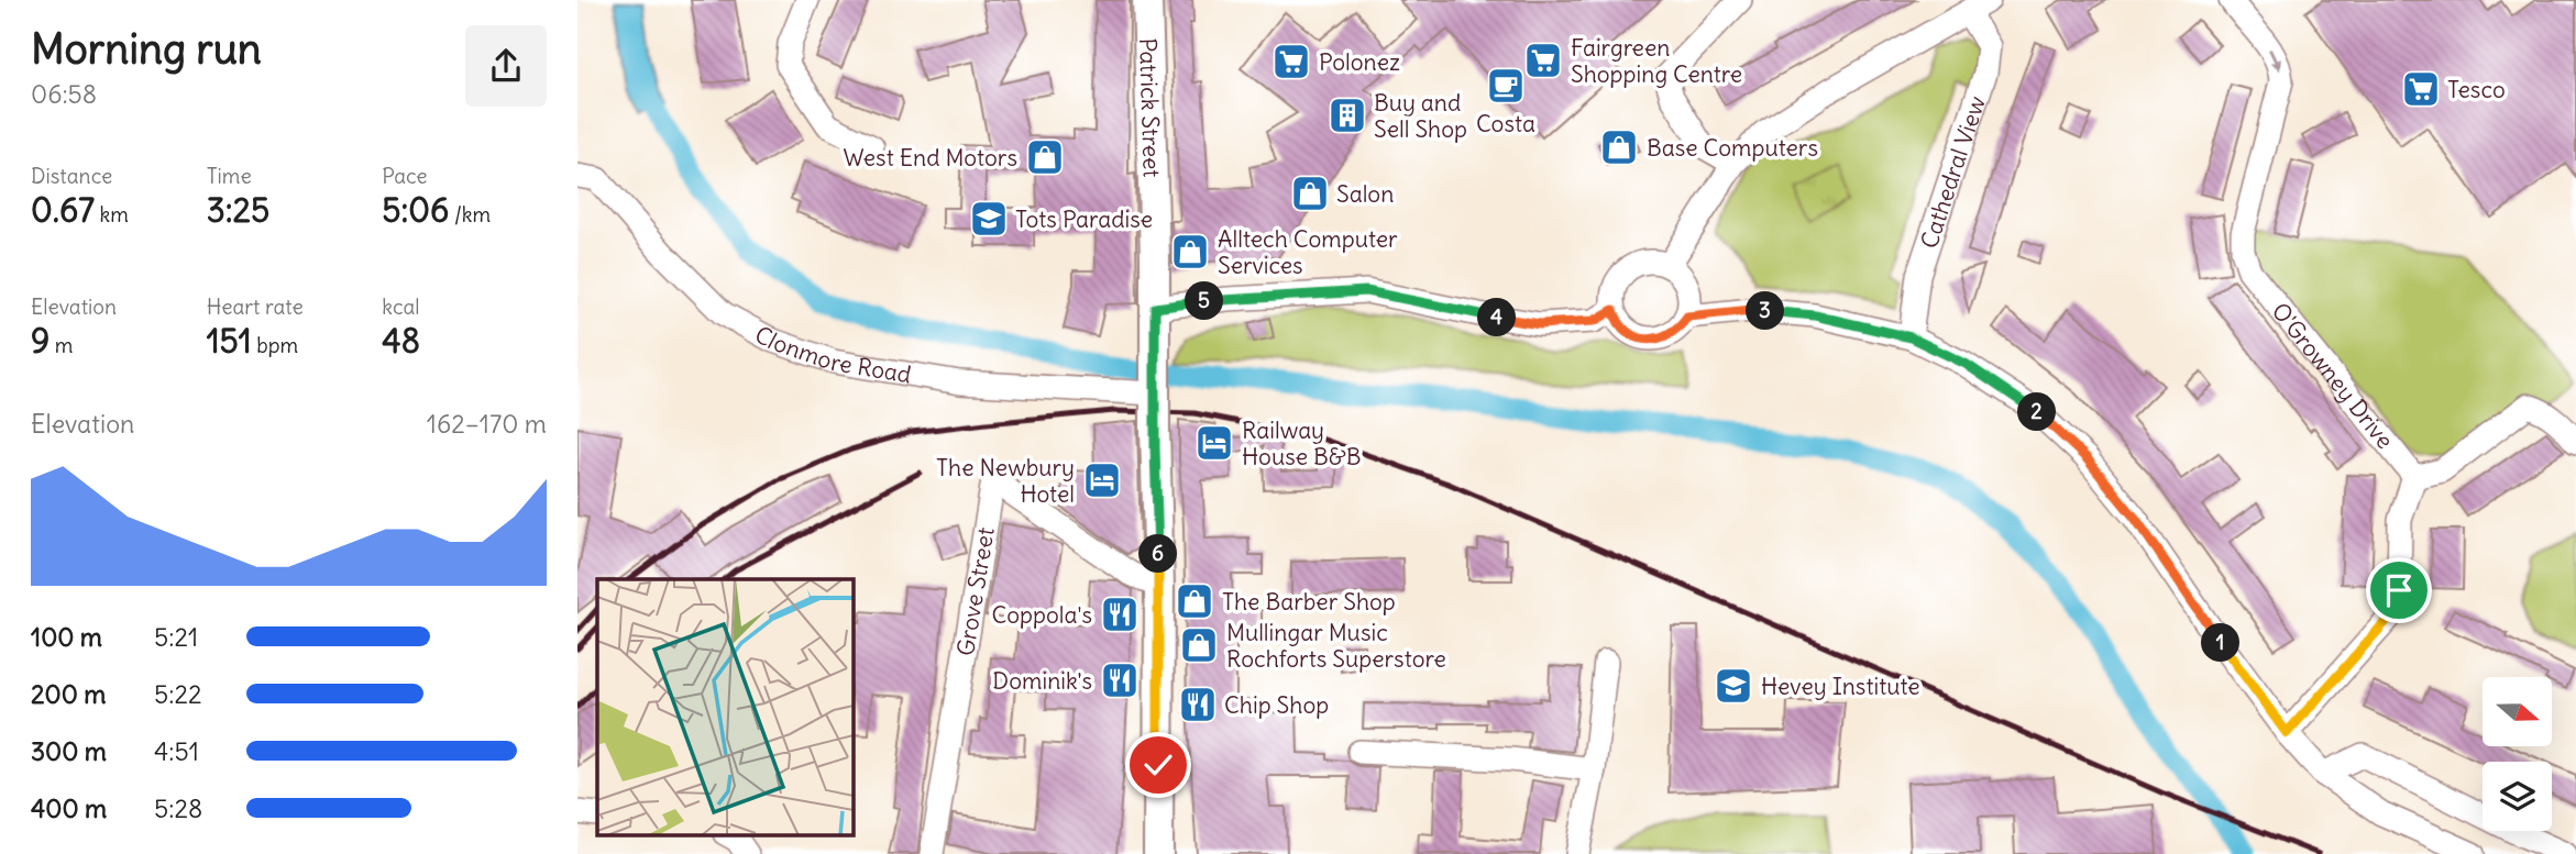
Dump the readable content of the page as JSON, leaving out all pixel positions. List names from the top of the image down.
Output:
{
  "streets": {
    "main road": ["Patrick Street"],
    "street": [
      "Cathedral View",
      "Clonmore Road",
      "O'Growney Drive",
      "Grove Street"
    ]
  },
  "crossings": [
    ["Patrick Street", "Clonmore Road"],
    ["Patrick Street", "Grove Street"]
  ],
  "one_way": ["O'Growney Drive"],
  "places": {
    "supermarket": ["Fairgreen Shopping Centre", "Polonez", "Tesco"],
    "cafe": ["Costa"],
    "building": ["Buy and Sell Shop"],
    "shop": [
      "Base Computers",
      "West End Motors",
      "Salon",
      "Alltech Computer Services",
      "The Barber Shop",
      "Mullingar Music Rochforts Superstore"
    ],
    "school or university": ["Tots Paradise", "Hevey Institute"],
    "hotel": ["Railway House B&B", "The Newbury Hotel"],
    "restaurant": ["Coppola's", "Dominik's", "Chip Shop"]
  },
  "north": "right",
  "page": {
    "heading": ["Morning run", "06:58"],
    "stats": [
      ["Distance", "0.67 km"],
      ["Time", "3:25"],
      ["Pace", "5:06 /km"],
      ["Elevation", "9 m"],
      ["Heart rate", "151 bpm"],
      ["kcal", "48"]
    ],
    "pins": [
      "5",
      "3",
      "4",
      "2",
      "6",
      "1"
    ],
    "chart": ["Elevation", "162–170 m"],
    "list": [
      {
        "name": "100 m",
        "note": "5:21"
      },
      {
        "name": "200 m",
        "note": "5:22"
      },
      {
        "name": "300 m",
        "note": "4:51"
      },
      {
        "name": "400 m",
        "note": "5:28"
      }
    ]
  }
}
